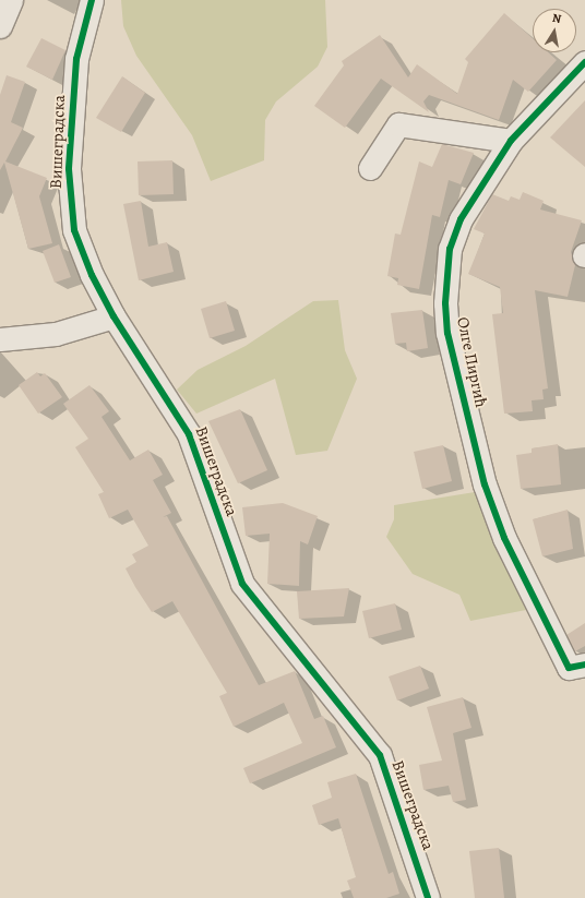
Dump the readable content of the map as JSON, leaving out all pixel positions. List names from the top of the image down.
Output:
{
  "streets": {
    "street": ["Вишеградска", "Олге Пиргић"]
  },
  "north": "top"
}
